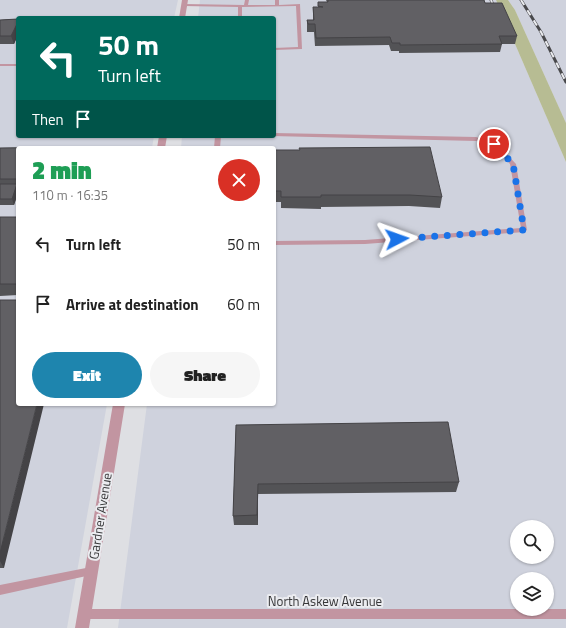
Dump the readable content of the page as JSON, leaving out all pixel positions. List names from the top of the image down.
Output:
{
  "streets": {
    "street": ["Gardner Avenue"],
    "lane": ["North Askew Avenue"]
  },
  "crossings": [
    ["Gardner Avenue", "North Askew Avenue"]
  ],
  "page": {
    "turn": ["50 m", "Turn left"],
    "then": "Then",
    "heading": ["2 min", "110 m · 16:35"],
    "list": [
      {
        "name": "Turn left",
        "value": "50 m"
      },
      {
        "name": "Arrive at destination",
        "value": "60 m"
      }
    ],
    "buttons": ["Exit", "Share"]
  }
}
